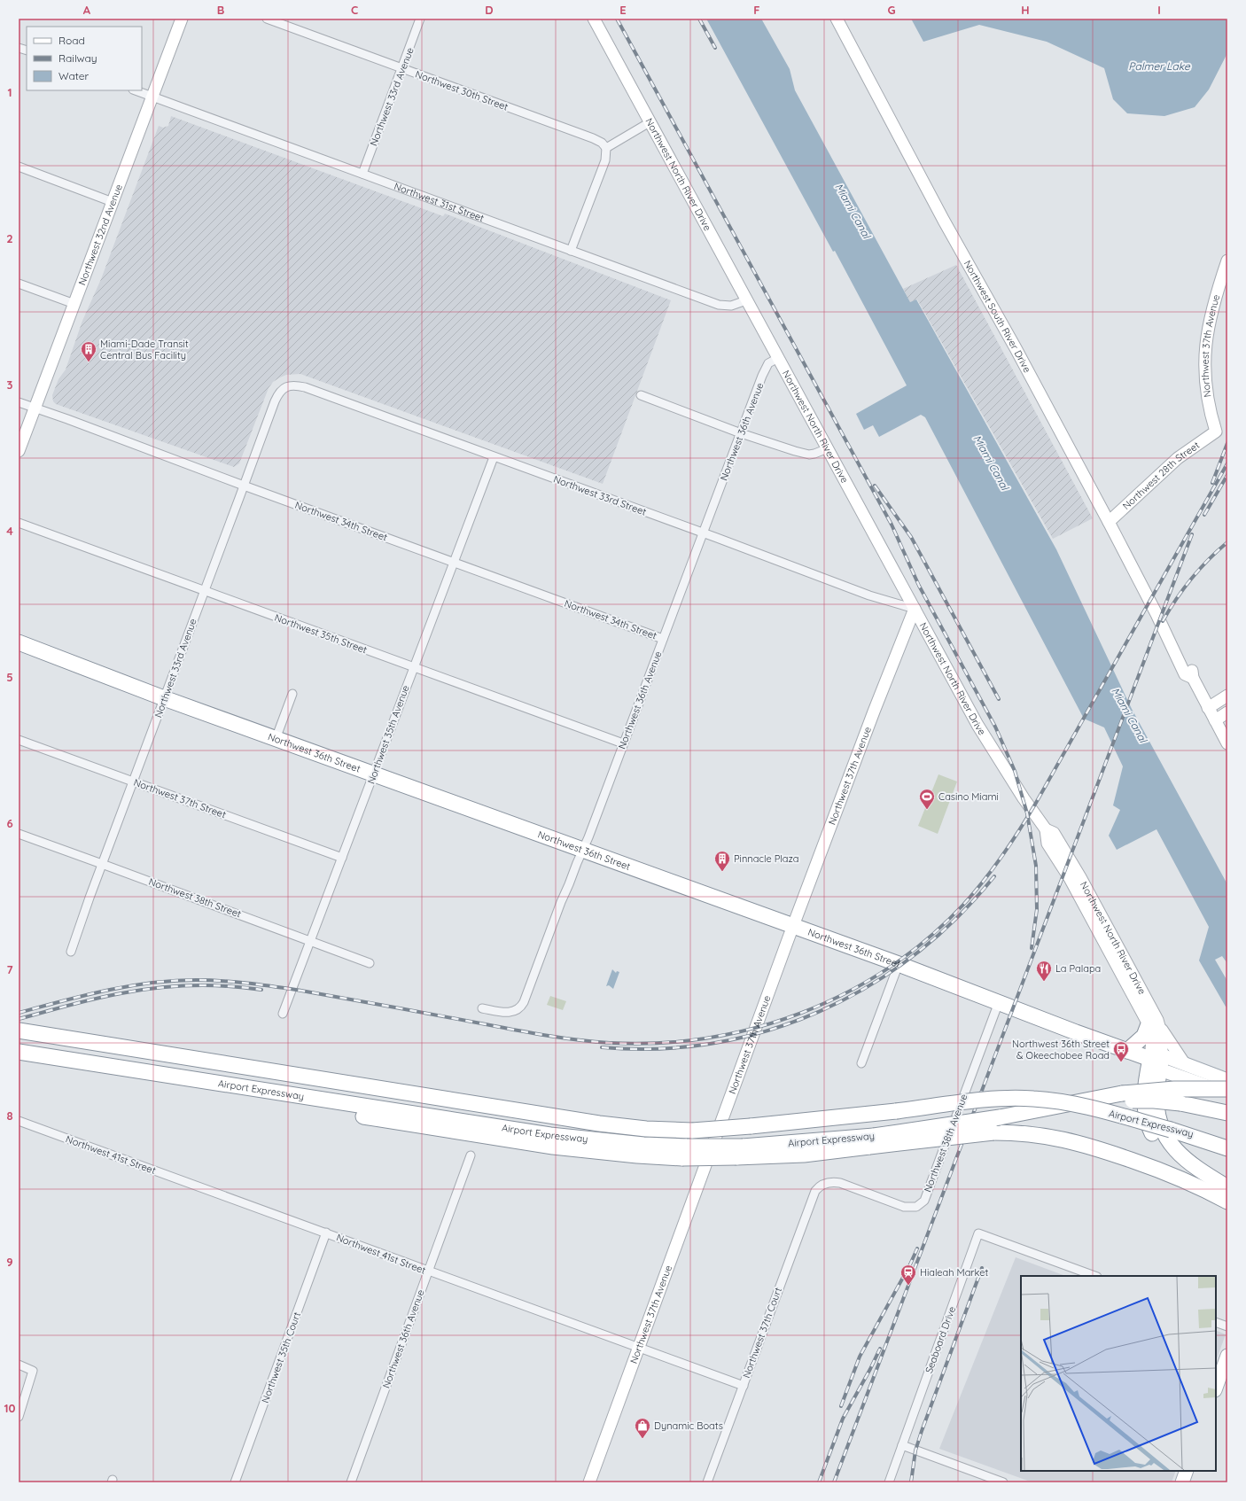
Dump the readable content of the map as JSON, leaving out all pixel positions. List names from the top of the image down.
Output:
{
  "streets": {
    "highway": ["Northwest 36th Street", "Airport Expressway"],
    "street": [
      "Northwest 30th Street",
      "Northwest 33rd Avenue",
      "Northwest North River Drive",
      "Northwest 31st Street",
      "Northwest 32nd Avenue",
      "Northwest South River Drive",
      "Northwest 37th Avenue",
      "Northwest 36th Avenue",
      "Northwest 28th Street",
      "Northwest 33rd Street",
      "Northwest 34th Street",
      "Northwest 35th Street",
      "Northwest 35th Avenue",
      "Northwest 37th Street",
      "Northwest 38th Street",
      "Northwest 38th Avenue",
      "Northwest 41st Street",
      "Northwest 37th Court",
      "Seaboard Drive",
      "Northwest 35th Court"
    ]
  },
  "crossings": [
    ["Northwest 30th Street", "Northwest 33rd Avenue"],
    ["Northwest 33rd Avenue", "Northwest 31st Street"],
    ["Northwest 33rd Avenue", "Northwest 33rd Street"],
    ["Northwest 33rd Avenue", "Northwest 34th Street"],
    ["Northwest 33rd Avenue", "Northwest 35th Street"],
    ["Northwest 33rd Avenue", "Northwest 36th Street"],
    ["Northwest 33rd Avenue", "Northwest 37th Street"],
    ["Northwest 33rd Avenue", "Northwest 38th Street"],
    ["Northwest North River Drive", "Northwest 31st Street"],
    ["Northwest North River Drive", "Northwest 37th Avenue"],
    ["Northwest North River Drive", "Northwest 36th Avenue"],
    ["Northwest North River Drive", "Northwest 33rd Street"],
    ["Northwest North River Drive", "Northwest 36th Street"],
    ["Northwest 31st Street", "Northwest 32nd Avenue"],
    ["Northwest 32nd Avenue", "Northwest 34th Street"],
    ["Northwest South River Drive", "Northwest 28th Street"],
    ["Northwest 37th Avenue", "Northwest 28th Street"],
    ["Northwest 37th Avenue", "Northwest 33rd Street"],
    ["Northwest 37th Avenue", "Northwest 36th Street"],
    ["Northwest 37th Avenue", "Northwest 41st Street"],
    ["Northwest 36th Avenue", "Northwest 33rd Street"],
    ["Northwest 36th Avenue", "Northwest 34th Street"],
    ["Northwest 36th Avenue", "Northwest 35th Street"],
    ["Northwest 36th Avenue", "Northwest 36th Street"],
    ["Northwest 36th Avenue", "Northwest 41st Street"],
    ["Northwest 33rd Street", "Northwest 35th Avenue"],
    ["Northwest 34th Street", "Northwest 35th Avenue"],
    ["Northwest 35th Street", "Northwest 35th Avenue"],
    ["Northwest 35th Avenue", "Northwest 36th Street"],
    ["Northwest 35th Avenue", "Northwest 37th Street"],
    ["Northwest 35th Avenue", "Northwest 38th Street"],
    ["Northwest 36th Street", "Northwest 38th Avenue"],
    ["Northwest 38th Avenue", "Northwest 37th Court"],
    ["Northwest 41st Street", "Northwest 37th Court"],
    ["Northwest 41st Street", "Northwest 35th Court"]
  ],
  "water": ["Palmer Lake", "Miami Canal"],
  "places": {
    "building": ["Miami-Dade Transit Central Bus Facility", "Pinnacle Plaza"],
    "sports": ["Casino Miami"],
    "restaurant": ["La Palapa"],
    "bus stop": ["Northwest 36th Street & Okeechobee Road"],
    "station": ["Hialeah Market"],
    "shop": ["Dynamic Boats"]
  },
  "legend": ["Road", "Railway", "Water"],
  "grid": {
    "columns": [
      "A",
      "B",
      "C",
      "D",
      "E",
      "F",
      "G",
      "H",
      "I"
    ],
    "rows": [
      "1",
      "2",
      "3",
      "4",
      "5",
      "6",
      "7",
      "8",
      "9",
      "10"
    ]
  }
}
